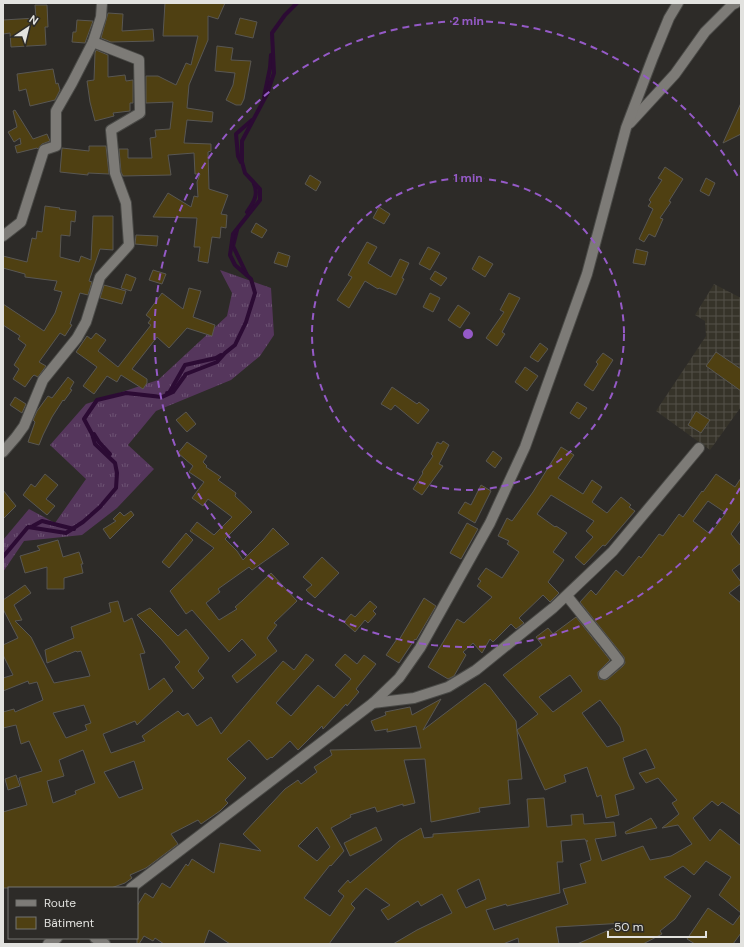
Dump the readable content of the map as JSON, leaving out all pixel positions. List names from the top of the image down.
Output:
{
  "legend": ["Route", "Bâtiment"],
  "scale_bar": "50 m",
  "north": "top right",
  "rings": ["2 min", "1 min"]
}
